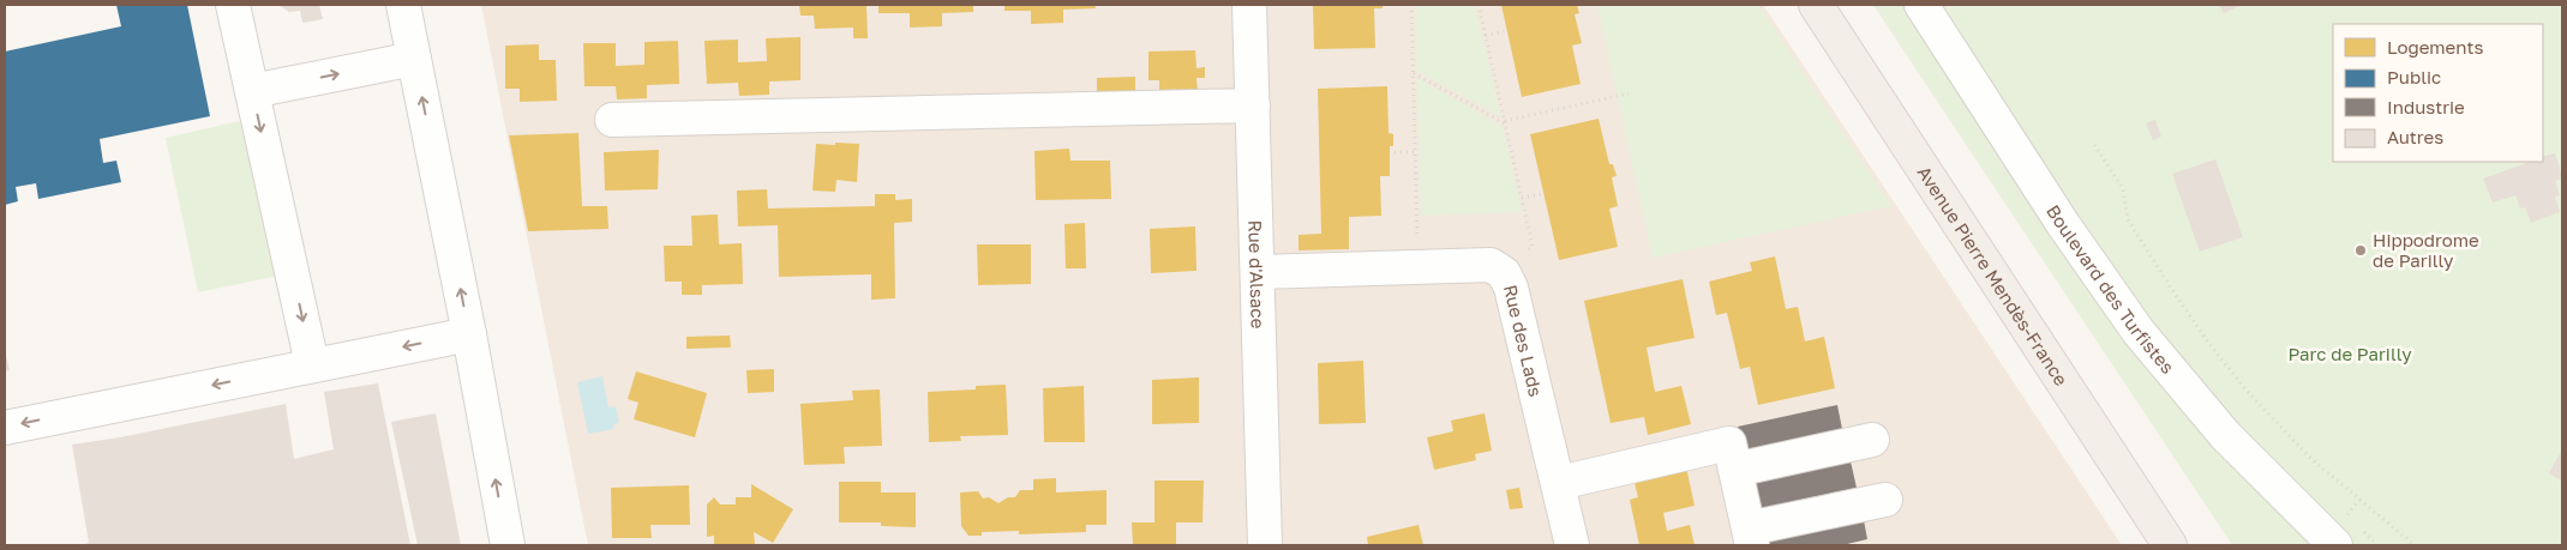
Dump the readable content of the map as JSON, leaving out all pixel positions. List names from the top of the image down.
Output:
{
  "streets": {
    "main road": ["Avenue Pierre Mendès-France"],
    "street": ["Rue d'Alsace", "Boulevard des Turfistes", "Rue des Lads"]
  },
  "crossings": [
    ["Rue d'Alsace", "Rue des Lads"]
  ],
  "parks": ["Parc de Parilly"],
  "places": ["Hippodrome de Parilly"],
  "legend": [
    "Logements",
    "Public",
    "Industrie",
    "Autres"
  ]
}
